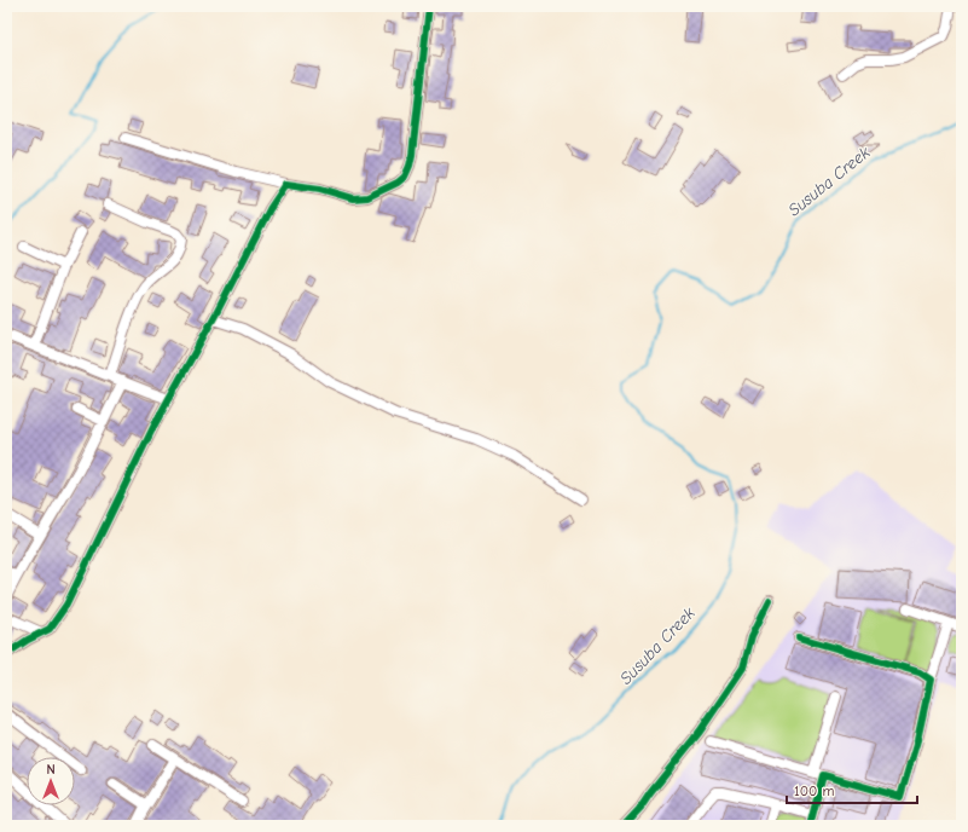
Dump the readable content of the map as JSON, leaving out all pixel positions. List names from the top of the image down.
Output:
{
  "water": ["Susuba Creek"],
  "scale_bar": "100 m",
  "north": "top"
}
